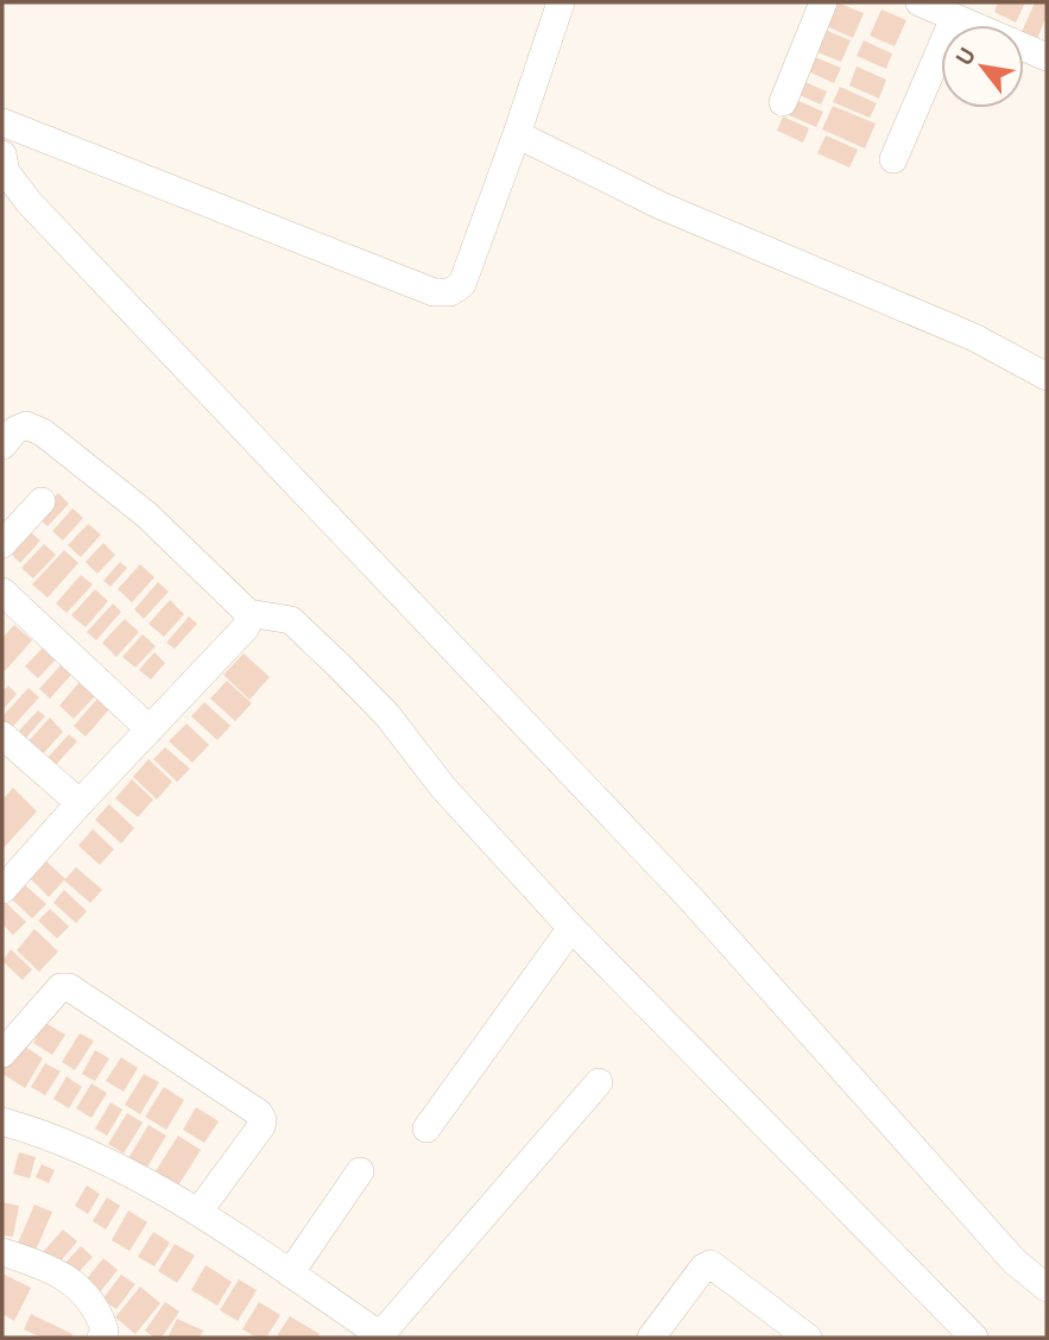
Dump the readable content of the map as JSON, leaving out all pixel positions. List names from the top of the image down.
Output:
{
  "north": "top left"
}
